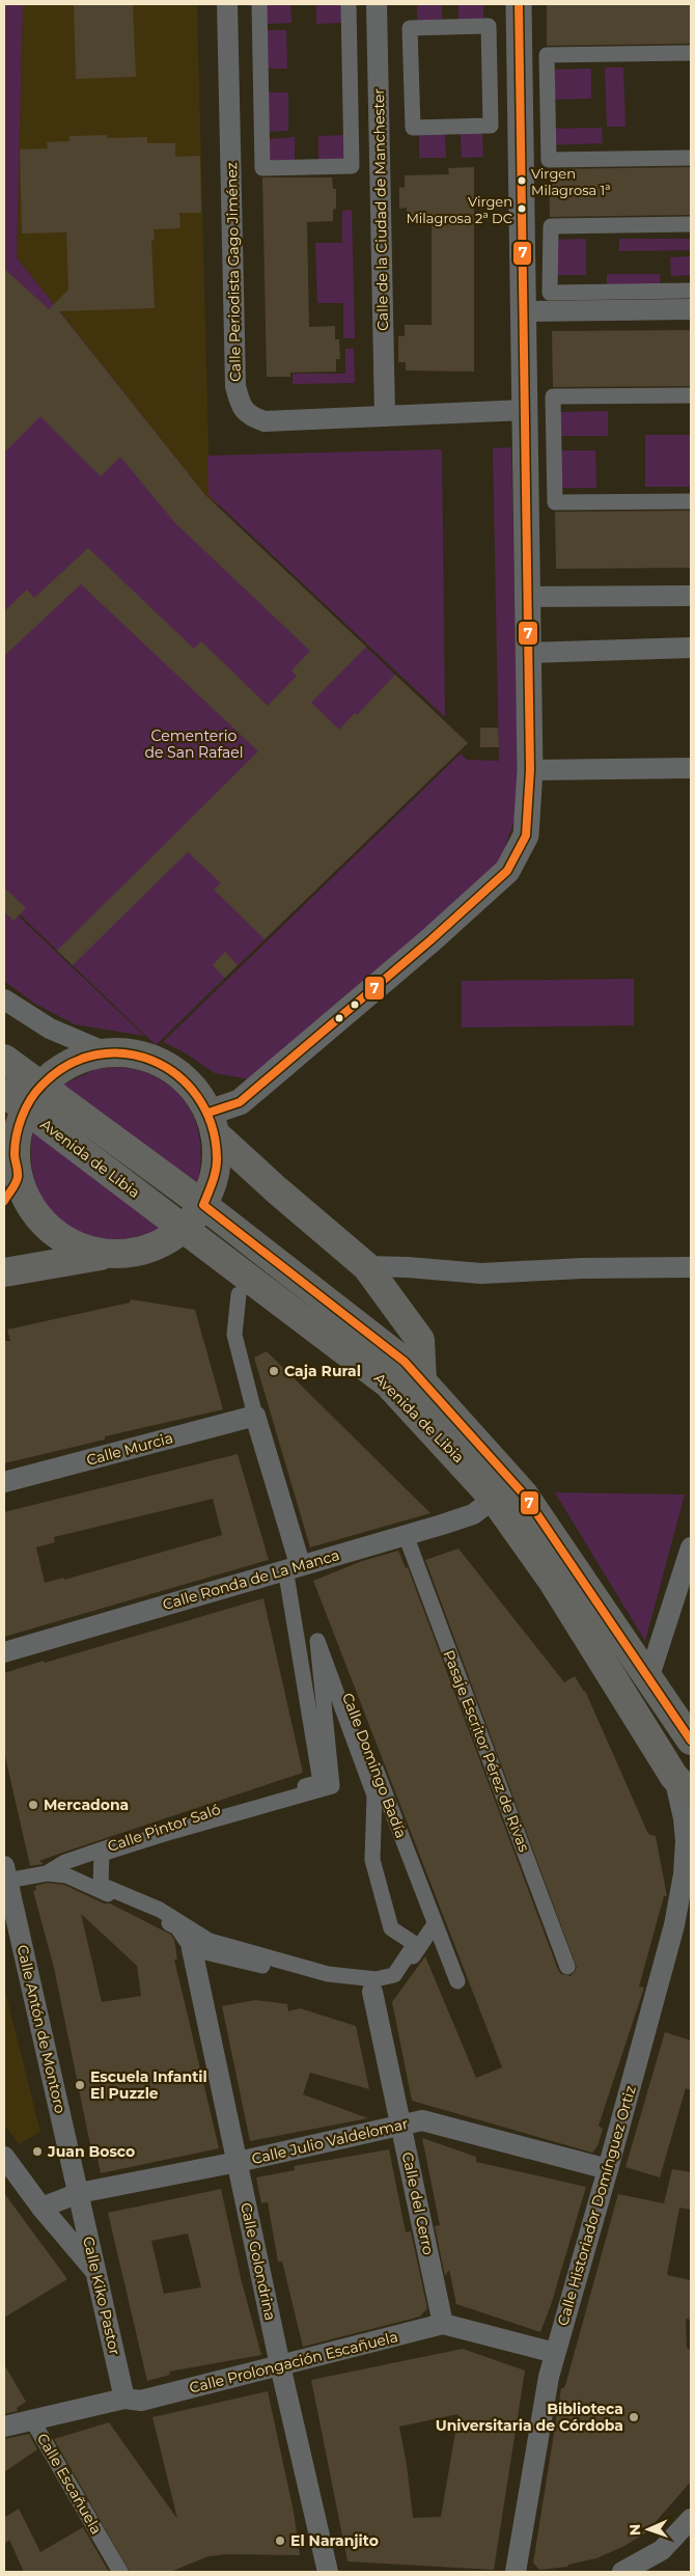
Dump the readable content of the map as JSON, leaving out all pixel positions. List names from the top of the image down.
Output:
{
  "streets": {
    "main road": ["Avenida de Libia"],
    "street": [
      "Calle de la Ciudad de Manchester",
      "Calle Periodista Gago Jiménez",
      "Calle Murcia",
      "Calle Ronda de La Manca",
      "Pasaje Escritor Pérez de Rivas",
      "Calle Domingo Badía",
      "Calle Pintor Saló",
      "Calle Antón de Montoro",
      "Calle Julio Valdelomar",
      "Calle del Cerro",
      "Calle Historiador Domínguez Ortiz",
      "Calle Golondrina",
      "Calle Kiko Pastor",
      "Calle Prolongación Escañuela",
      "Calle Escañuela"
    ]
  },
  "crossings": [
    ["Calle de la Ciudad de Manchester", "Calle Periodista Gago Jiménez"],
    ["Avenida de Libia", "Calle Ronda de La Manca"],
    ["Avenida de Libia", "Calle Historiador Domínguez Ortiz"],
    ["Calle Ronda de La Manca", "Pasaje Escritor Pérez de Rivas"],
    ["Calle Domingo Badía", "Calle Pintor Saló"],
    ["Calle Pintor Saló", "Calle Antón de Montoro"],
    ["Calle Antón de Montoro", "Calle Julio Valdelomar"],
    ["Calle Antón de Montoro", "Calle Kiko Pastor"],
    ["Calle Julio Valdelomar", "Calle del Cerro"],
    ["Calle Julio Valdelomar", "Calle Historiador Domínguez Ortiz"],
    ["Calle Julio Valdelomar", "Calle Golondrina"],
    ["Calle Julio Valdelomar", "Calle Kiko Pastor"],
    ["Calle del Cerro", "Calle Prolongación Escañuela"],
    ["Calle Historiador Domínguez Ortiz", "Calle Prolongación Escañuela"],
    ["Calle Golondrina", "Calle Prolongación Escañuela"],
    ["Calle Kiko Pastor", "Calle Prolongación Escañuela"],
    ["Calle Prolongación Escañuela", "Calle Escañuela"]
  ],
  "parks": ["Cementerio de San Rafael"],
  "places": [
    "Virgen Milagrosa 1ª",
    "Virgen Milagrosa 2ª DC",
    "Caja Rural",
    "Mercadona",
    "Escuela Infantil El Puzzle",
    "Juan Bosco",
    "Biblioteca Universitaria de Córdoba",
    "El Naranjito"
  ],
  "lines": ["transit line 7"],
  "north": "left"
}
